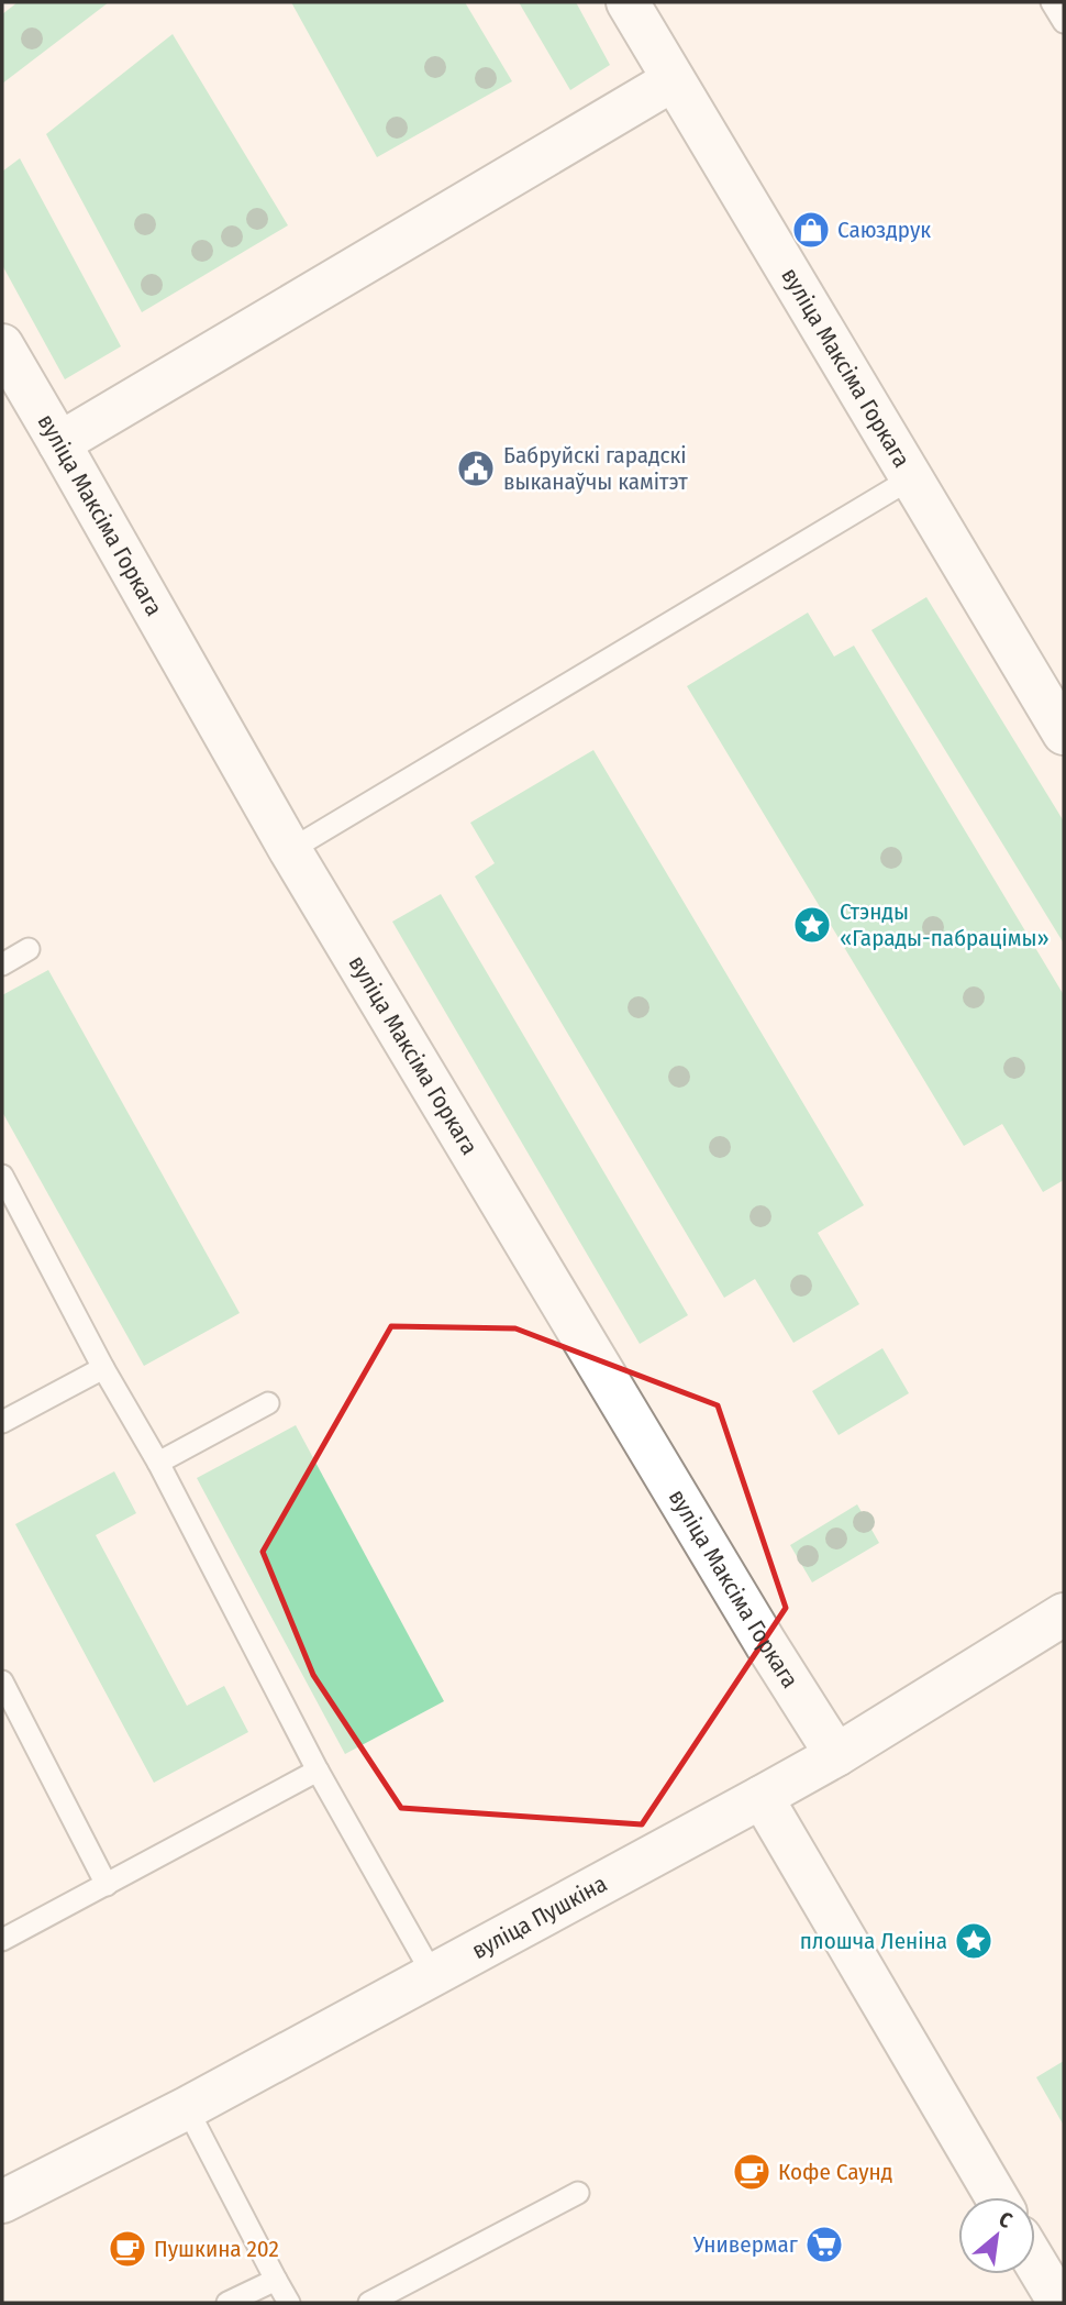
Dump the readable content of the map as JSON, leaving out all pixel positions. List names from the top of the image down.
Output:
{
  "streets": {
    "street": ["вуліца Максіма Горкага", "вуліца Пушкіна"]
  },
  "crossings": [
    ["вуліца Максіма Горкага", "вуліца Пушкіна"]
  ],
  "places": {
    "shop": ["Саюздрук"],
    "public building": ["Бабруйскі гарадскі выканаўчы камітэт"],
    "place": ["Стэнды «Гарады-пабрацімы»", "плошча Леніна"],
    "cafe": ["Кофе Саунд", "Пушкина 202"],
    "supermarket": ["Универмаг"]
  },
  "north": "top right"
}
